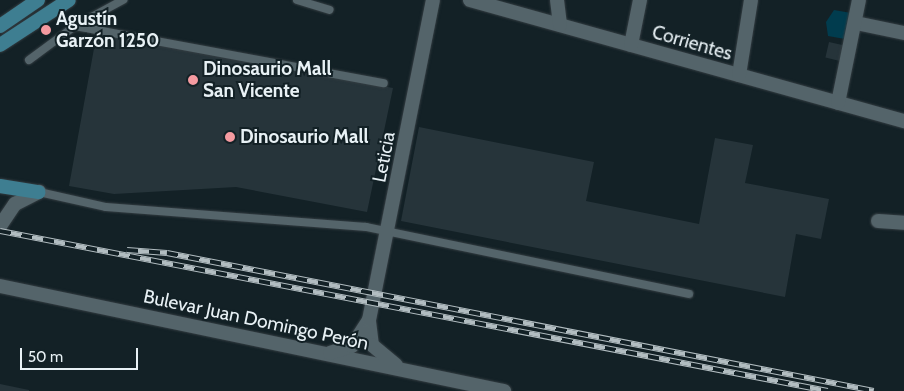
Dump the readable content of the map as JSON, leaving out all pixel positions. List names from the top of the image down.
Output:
{
  "streets": {
    "street": ["Corrientes", "Leticia", "Bulevar Juan Domingo Perón"]
  },
  "crossings": [
    ["Leticia", "Bulevar Juan Domingo Perón"]
  ],
  "places": ["Agustín Garzón 1250", "Dinosaurio Mall San Vicente", "Dinosaurio Mall"],
  "scale_bar": "50 m"
}
